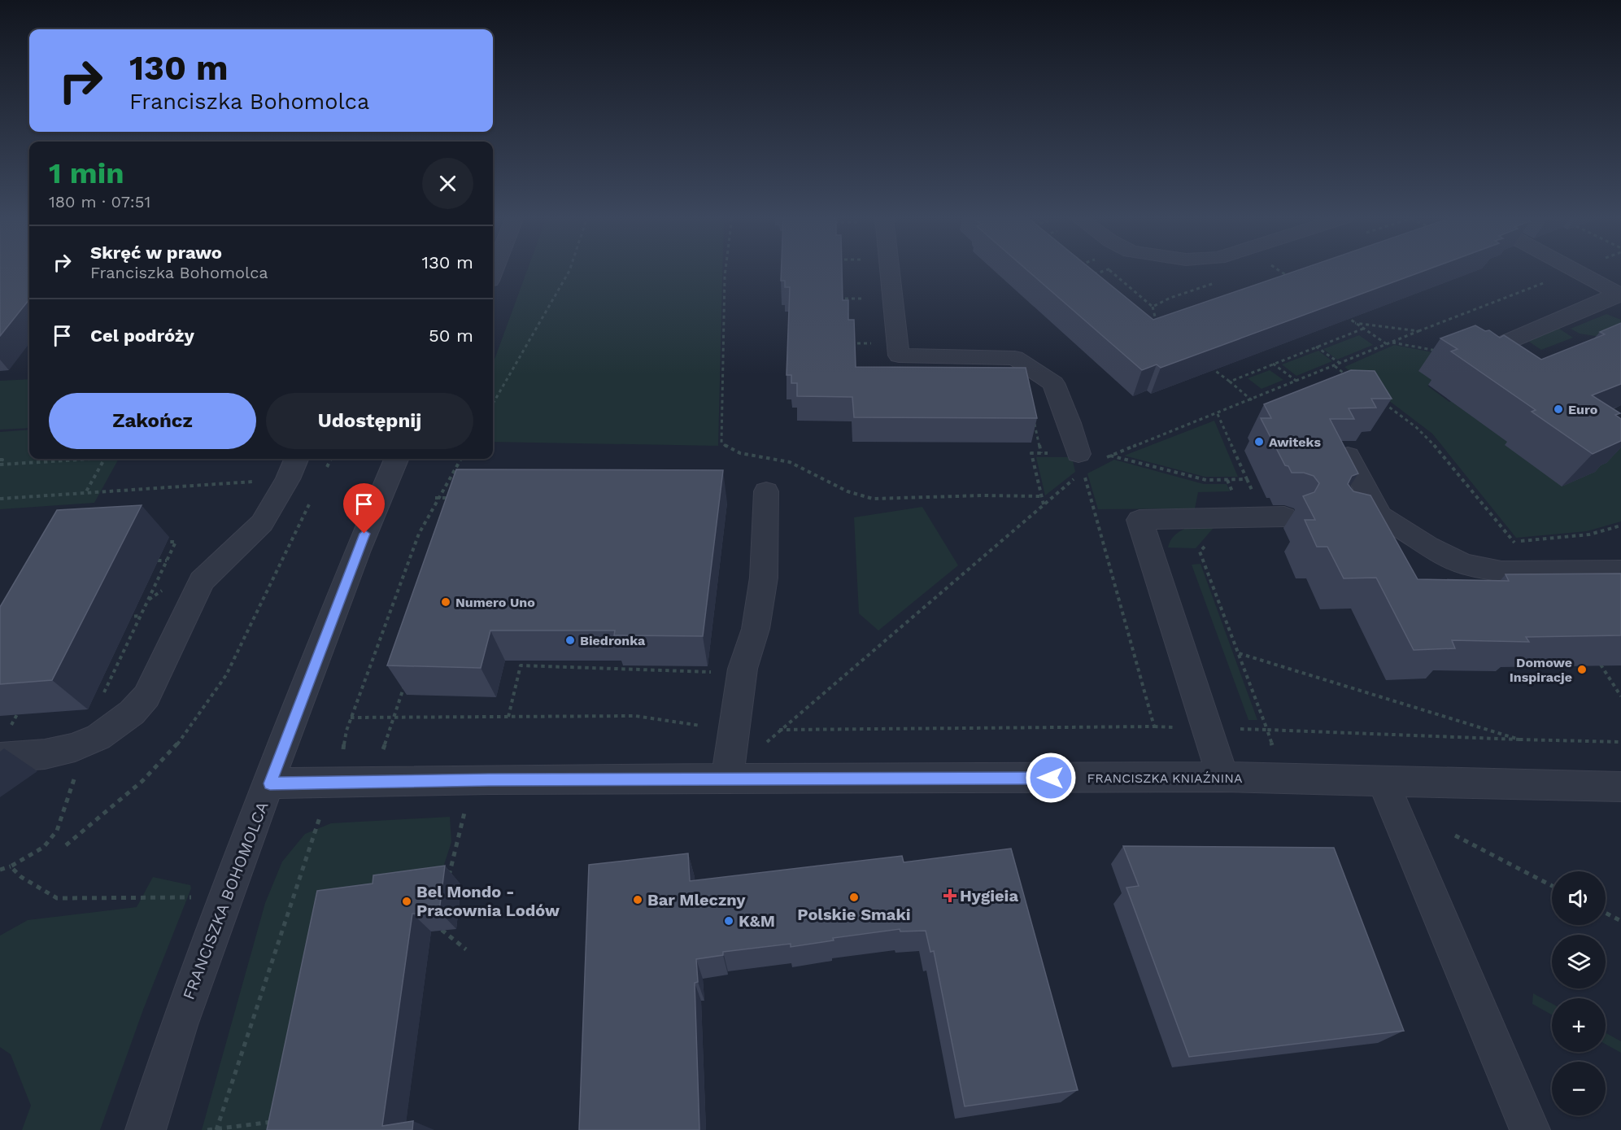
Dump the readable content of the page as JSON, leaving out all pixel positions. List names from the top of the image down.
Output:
{
  "streets": {
    "street": ["FRANCISZKA KNIAŹNINA", "FRANCISZKA BOHOMOLCA"]
  },
  "crossings": [
    ["FRANCISZKA KNIAŹNINA", "FRANCISZKA BOHOMOLCA"]
  ],
  "places": {
    "other": [
      "Euro",
      "Awiteks",
      "Numero Uno",
      "Biedronka",
      "Domowe Inspiracje",
      "Polskie Smaki",
      "Bar Mleczny",
      "Bel Mondo - Pracownia Lodów",
      "K&M"
    ],
    "health": ["Hygieia"]
  },
  "page": {
    "turn": ["130 m", "Franciszka Bohomolca"],
    "heading": ["1 min", "180 m · 07:51"],
    "list": [
      {
        "name": "Skręć w prawo",
        "note": "Franciszka Bohomolca",
        "value": "130 m"
      },
      {
        "name": "Cel podróży",
        "value": "50 m"
      }
    ],
    "buttons": ["Zakończ", "Udostępnij"],
    "map_buttons": ["+", "−"]
  }
}
